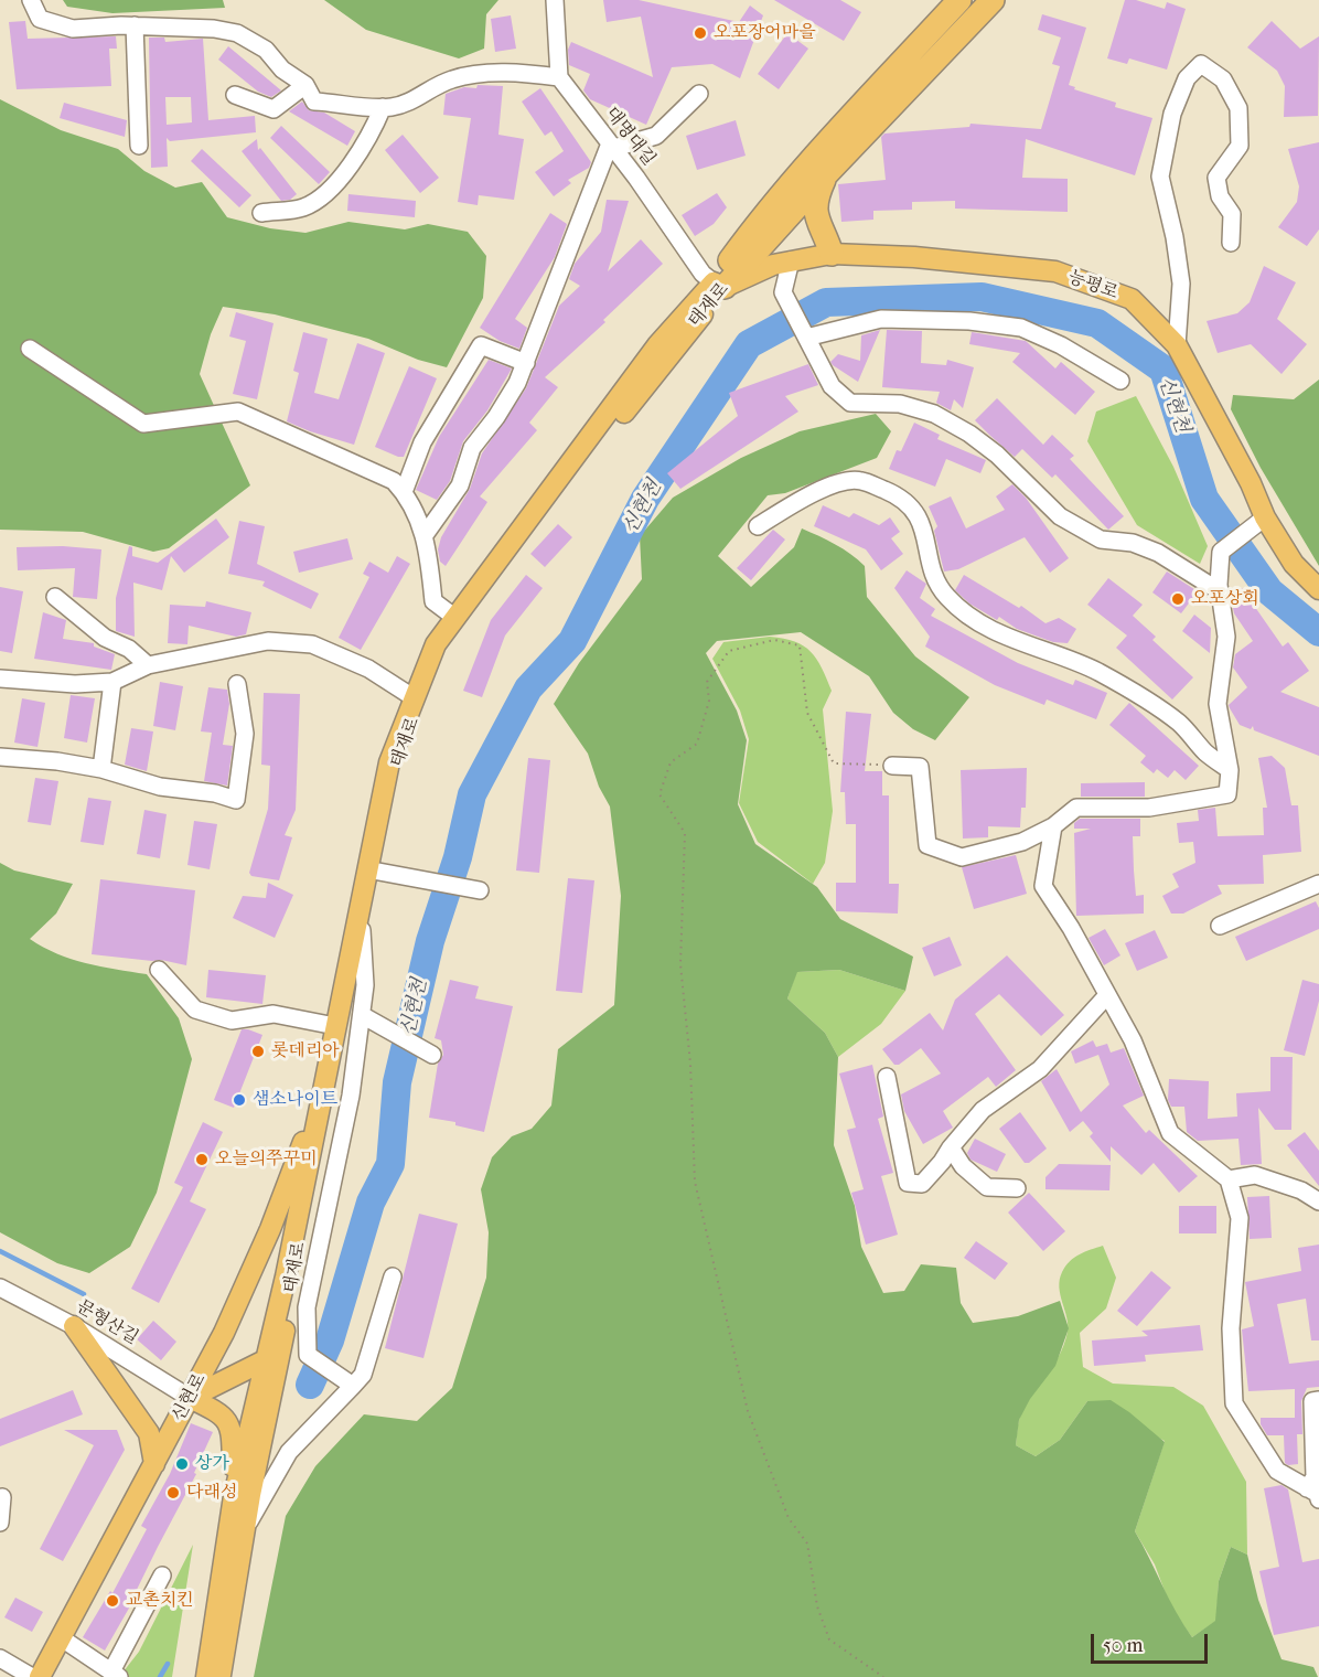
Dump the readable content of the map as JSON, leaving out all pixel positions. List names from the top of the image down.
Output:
{
  "streets": {
    "highway": ["태재로"],
    "main road": ["능평로", "신현로"],
    "street": ["대명대길", "문형산길"]
  },
  "crossings": [
    ["대명대길", "능평로"],
    ["대명대길", "태재로"],
    ["능평로", "태재로"],
    ["태재로", "신현로"],
    ["문형산길", "신현로"]
  ],
  "water": ["신현천"],
  "places": [
    "오포장어마을",
    "오포상회",
    "롯데리아",
    "샘소나이트",
    "오늘의쭈꾸미",
    "상가",
    "다래성",
    "교촌치킨"
  ],
  "scale_bar": "50 m"
}
